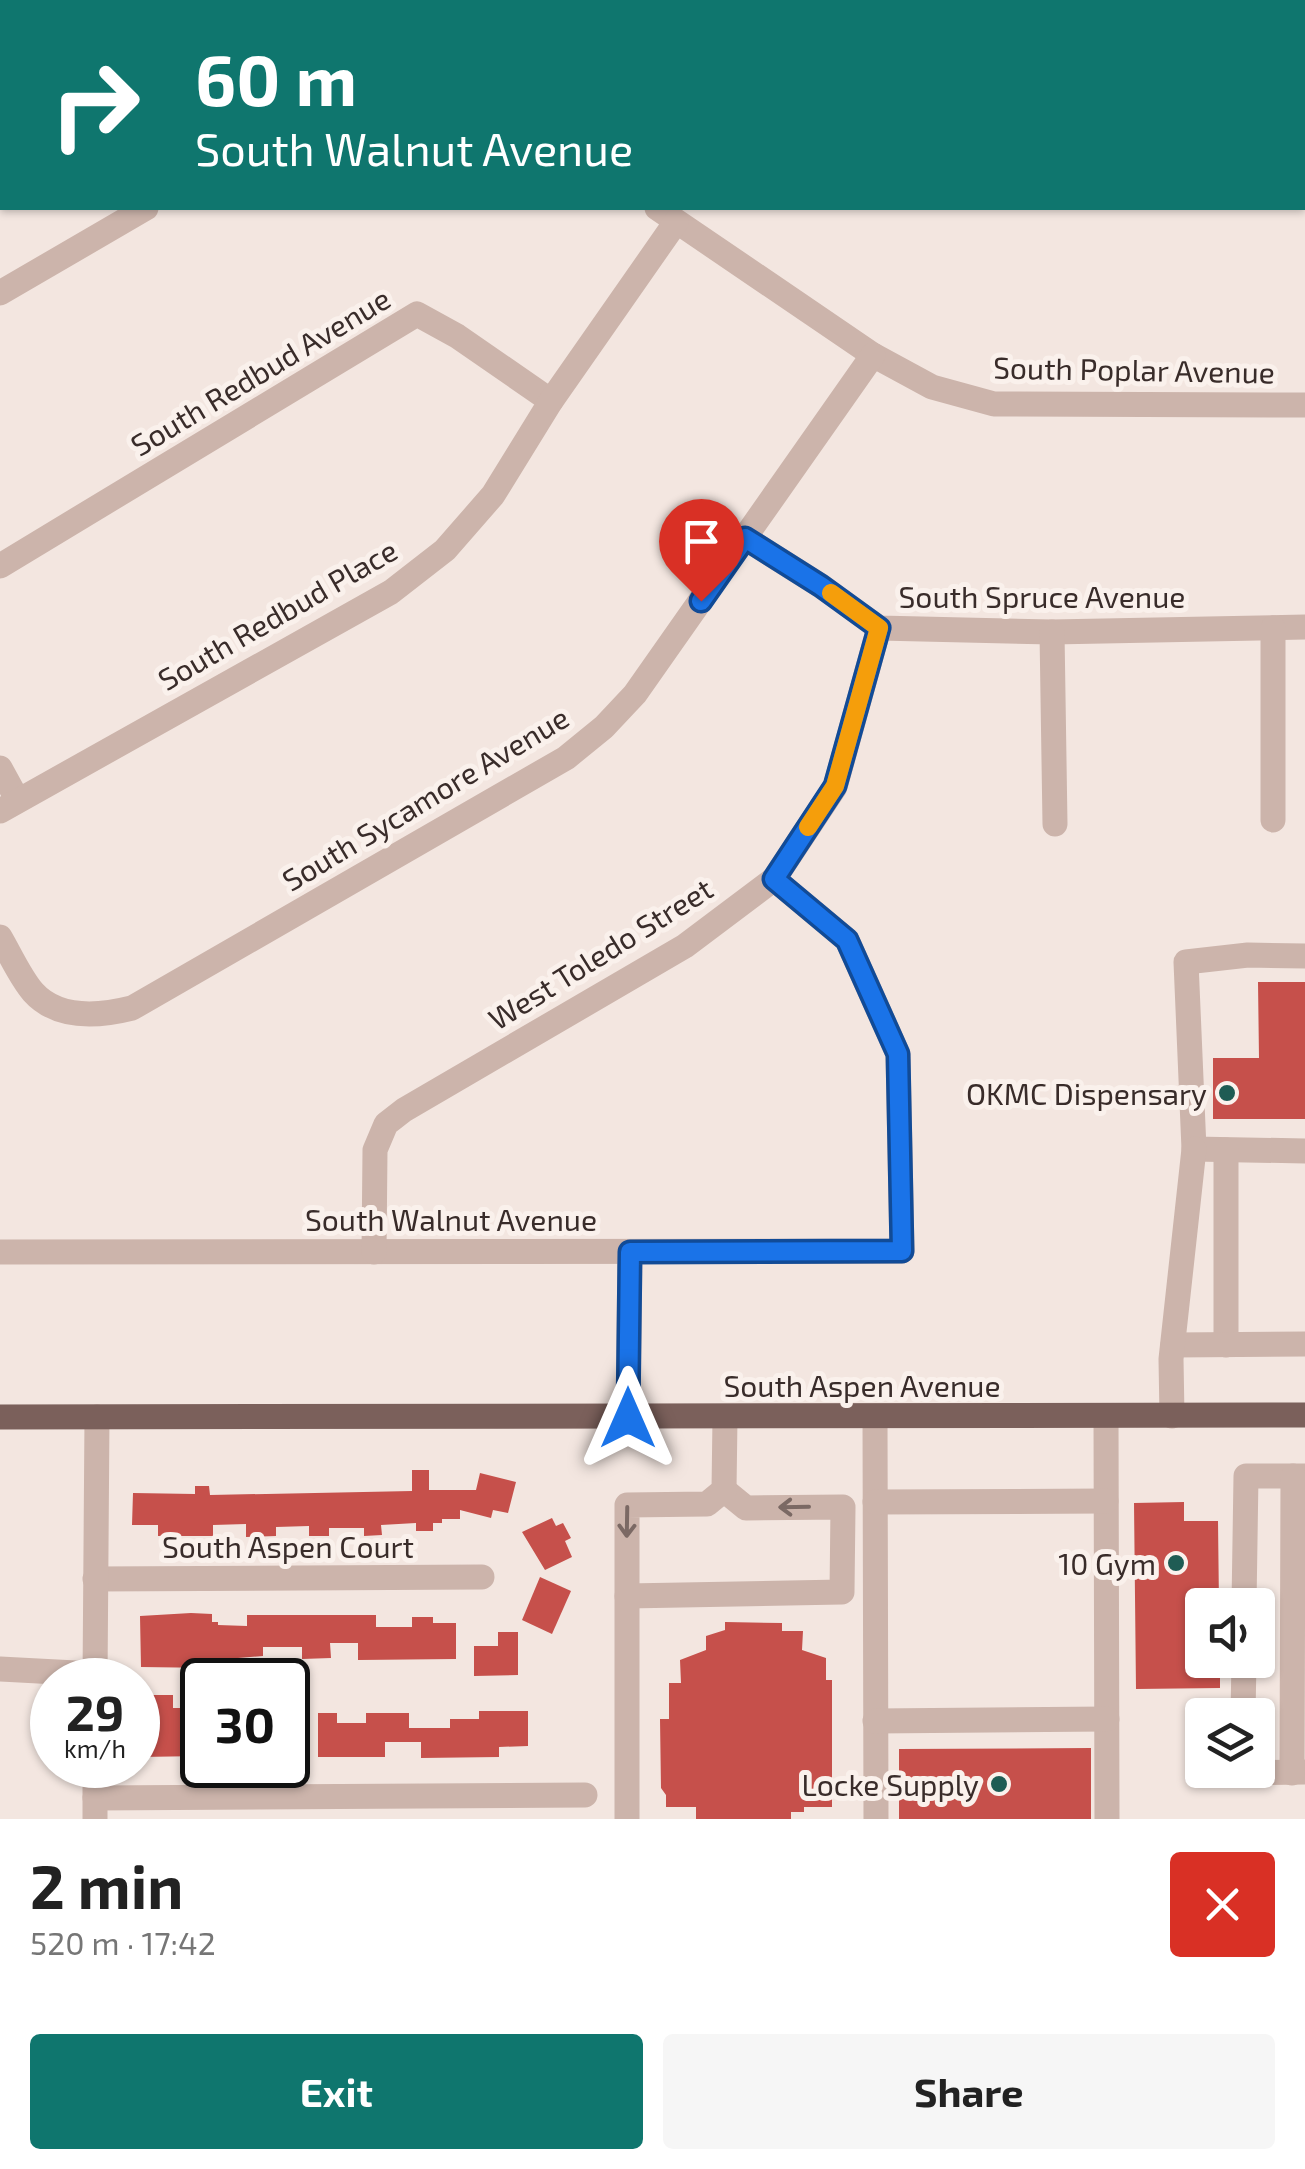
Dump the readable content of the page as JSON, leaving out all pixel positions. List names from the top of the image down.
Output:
{
  "streets": {
    "main road": ["South Aspen Avenue"],
    "street": [
      "South Poplar Avenue",
      "South Redbud Avenue",
      "South Spruce Avenue",
      "South Redbud Place",
      "South Sycamore Avenue",
      "West Toledo Street",
      "South Walnut Avenue",
      "South Aspen Court"
    ]
  },
  "crossings": [
    ["South Poplar Avenue", "South Redbud Place"],
    ["South Poplar Avenue", "South Sycamore Avenue"],
    ["South Redbud Avenue", "South Redbud Place"],
    ["South Spruce Avenue", "South Sycamore Avenue"],
    ["South Spruce Avenue", "West Toledo Street"],
    ["West Toledo Street", "South Walnut Avenue"]
  ],
  "places": ["OKMC Dispensary", "10 Gym", "Locke Supply"],
  "page": {
    "turn": ["60 m", "South Walnut Avenue"],
    "speed": "29 km/h",
    "limit": "30",
    "heading": ["2 min", "520 m · 17:42"],
    "buttons": ["Exit", "Share"]
  }
}
